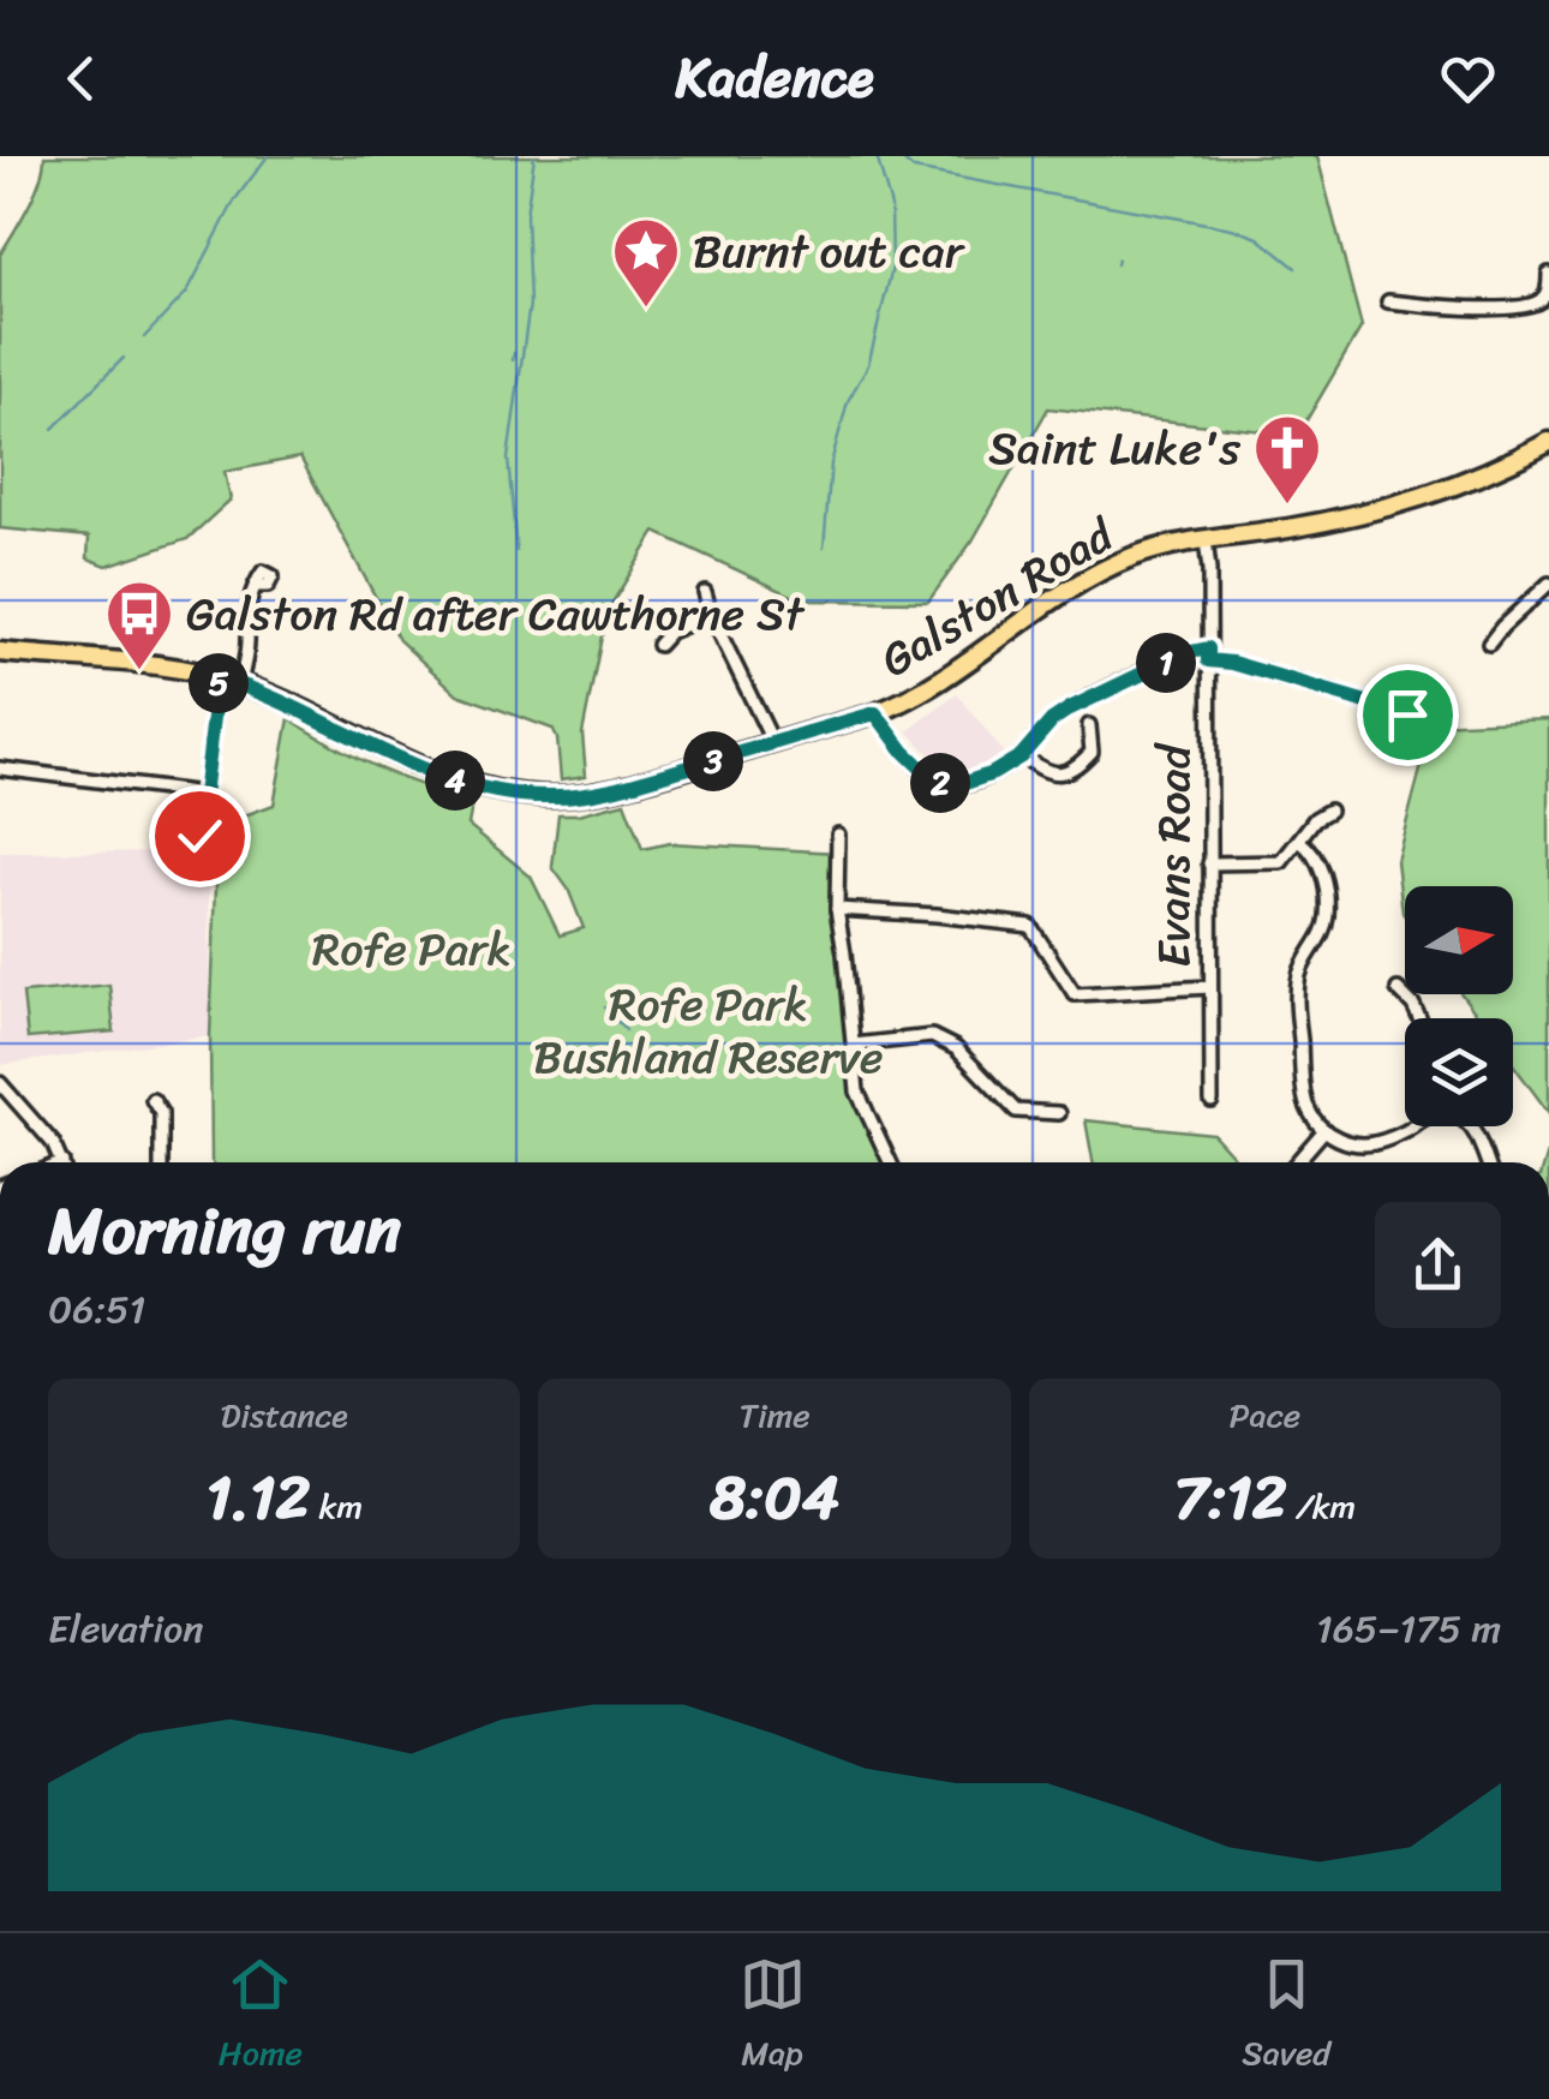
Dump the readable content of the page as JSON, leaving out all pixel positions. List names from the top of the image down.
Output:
{
  "streets": {
    "main road": ["Galston Road"],
    "street": ["Evans Road"]
  },
  "crossings": [
    ["Galston Road", "Evans Road"]
  ],
  "parks": ["Rofe Park", "Rofe Park Bushland Reserve"],
  "places": {
    "place": ["Burnt out car"],
    "church": ["Saint Luke's"],
    "bus stop": ["Galston Rd after Cawthorne St"]
  },
  "north": "right",
  "page": {
    "header": "Kadence",
    "pins": [
      "1",
      "5",
      "3",
      "4",
      "2"
    ],
    "heading": ["Morning run", "06:51"],
    "stats": [
      ["Distance", "1.12 km"],
      ["Time", "8:04"],
      ["Pace", "7:12 /km"]
    ],
    "chart": ["Elevation", "165–175 m"],
    "tabs": ["Home", "Map", "Saved"]
  }
}
